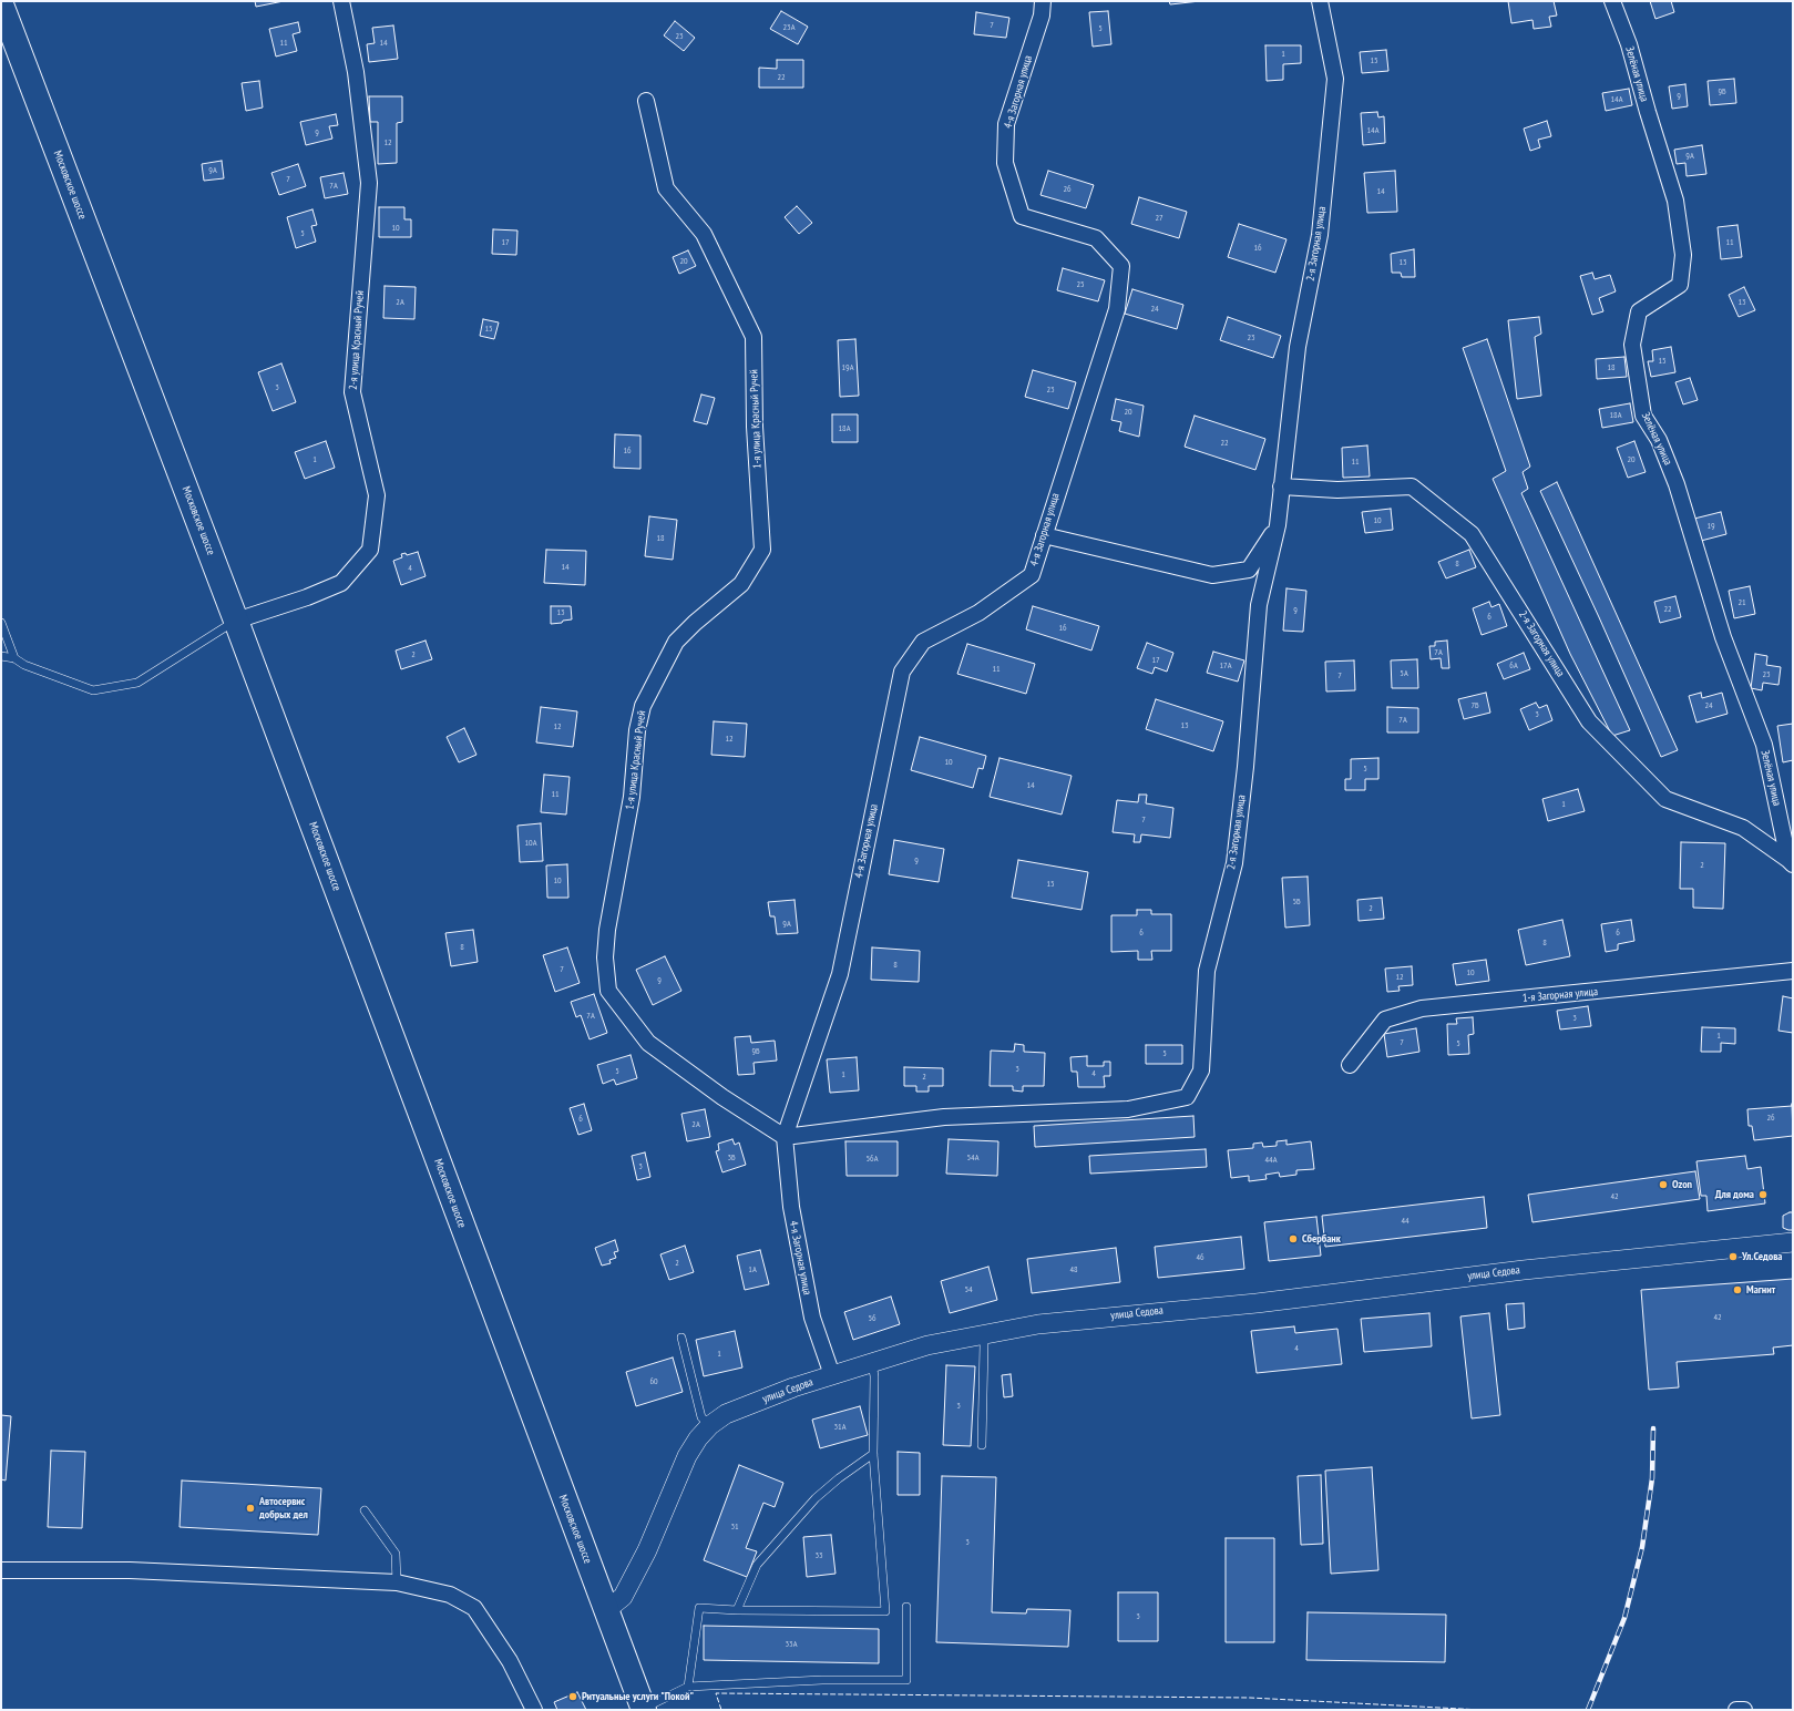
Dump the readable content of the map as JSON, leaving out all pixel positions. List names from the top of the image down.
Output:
{
  "streets": {
    "main road": ["Московское шоссе"],
    "street": [
      "Зелёная улица",
      "4-я Загорная улица",
      "2-я Загорная улица",
      "2-я улица Красный Ручей",
      "1-я улица Красный Ручей",
      "1-я Загорная улица",
      "улица Седова"
    ]
  },
  "crossings": [
    ["Зелёная улица", "2-я Загорная улица"],
    ["4-я Загорная улица", "2-я Загорная улица"],
    ["4-я Загорная улица", "1-я улица Красный Ручей"],
    ["4-я Загорная улица", "улица Седова"],
    ["Московское шоссе", "2-я улица Красный Ручей"],
    ["Московское шоссе", "улица Седова"],
    ["2-я Загорная улица", "1-я улица Красный Ручей"]
  ],
  "places": [
    "Ozon",
    "Для дома",
    "Сбербанк",
    "Ул.Седова",
    "Магнит",
    "Автосервис добрых дел",
    "Ритуальные услуги \"Покой\""
  ],
  "house_numbers": [
    "7",
    "23А",
    "5",
    "23",
    "11",
    "14",
    "1",
    "15",
    "22",
    "9Б",
    "9",
    "14А",
    "14А",
    "9",
    "12",
    "9А",
    "9А",
    "7",
    "7А",
    "26",
    "14",
    "27",
    "10",
    "5",
    "17",
    "11",
    "16",
    "20",
    "13",
    "25",
    "2А",
    "13",
    "24",
    "15",
    "23",
    "15",
    "19А",
    "18",
    "3",
    "23",
    "20",
    "18А",
    "18А",
    "22",
    "16",
    "1",
    "20",
    "11",
    "10",
    "19",
    "18",
    "8",
    "14",
    "4",
    "21",
    "22",
    "9",
    "13",
    "6",
    "16",
    "7А",
    "2",
    "17",
    "17А",
    "6А",
    "11",
    "5А",
    "23",
    "7",
    "7Б",
    "24",
    "3",
    "7А",
    "13",
    "12",
    "12",
    "10",
    "5",
    "14",
    "11",
    "1",
    "7",
    "10А",
    "9",
    "2",
    "10",
    "15",
    "5Б",
    "2",
    "9А",
    "6",
    "6",
    "8",
    "8",
    "8",
    "7",
    "10",
    "12",
    "9",
    "7А",
    "3",
    "1",
    "7",
    "5",
    "9Б",
    "5",
    "3",
    "5",
    "4",
    "1",
    "2",
    "26",
    "6",
    "2А",
    "3Б",
    "54А",
    "56А",
    "44А",
    "3",
    "42",
    "44",
    "46",
    "2",
    "1А",
    "48",
    "54",
    "42",
    "56",
    "4",
    "1",
    "60",
    "3",
    "31А",
    "31",
    "3",
    "33",
    "3",
    "33А"
  ]
}
